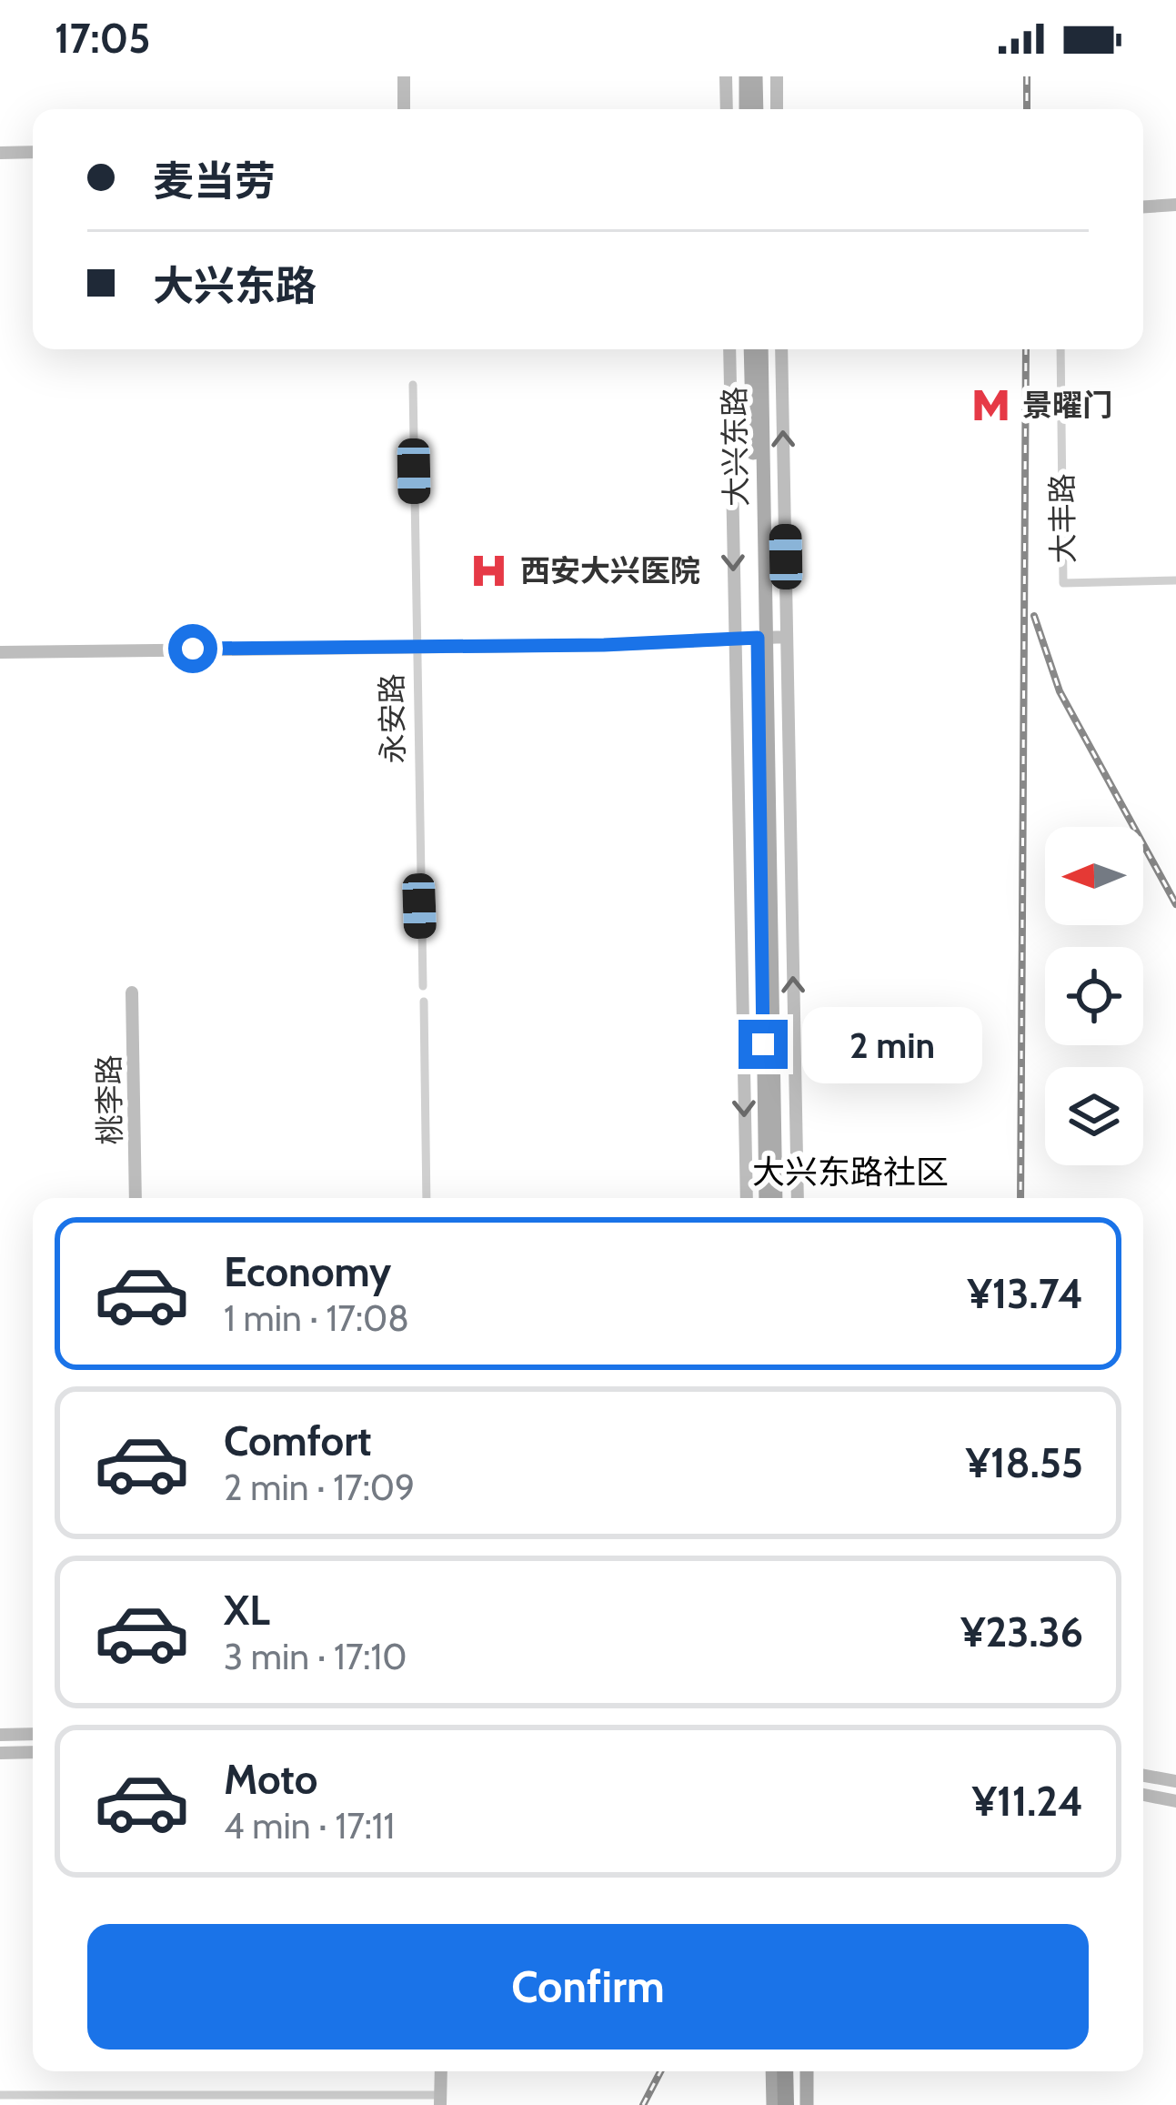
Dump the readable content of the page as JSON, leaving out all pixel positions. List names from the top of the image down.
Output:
{
  "streets": {
    "main road": ["大兴东路", "桃李路"],
    "street": ["大丰路", "永安路"]
  },
  "districts": ["大兴东路社区"],
  "places": {
    "metro station": ["景曜门"],
    "hospital": ["西安大兴医院"]
  },
  "north": "left",
  "page": {
    "status": "17:05",
    "banner": ["麦当劳", "大兴东路"],
    "bubble": "2 min",
    "list": [
      {
        "name": "Economy",
        "note": "1 min · 17:08",
        "value": "¥13.74"
      },
      {
        "name": "Comfort",
        "note": "2 min · 17:09",
        "value": "¥18.55"
      },
      {
        "name": "XL",
        "note": "3 min · 17:10",
        "value": "¥23.36"
      },
      {
        "name": "Moto",
        "note": "4 min · 17:11",
        "value": "¥11.24"
      }
    ],
    "buttons": "Confirm"
  }
}
